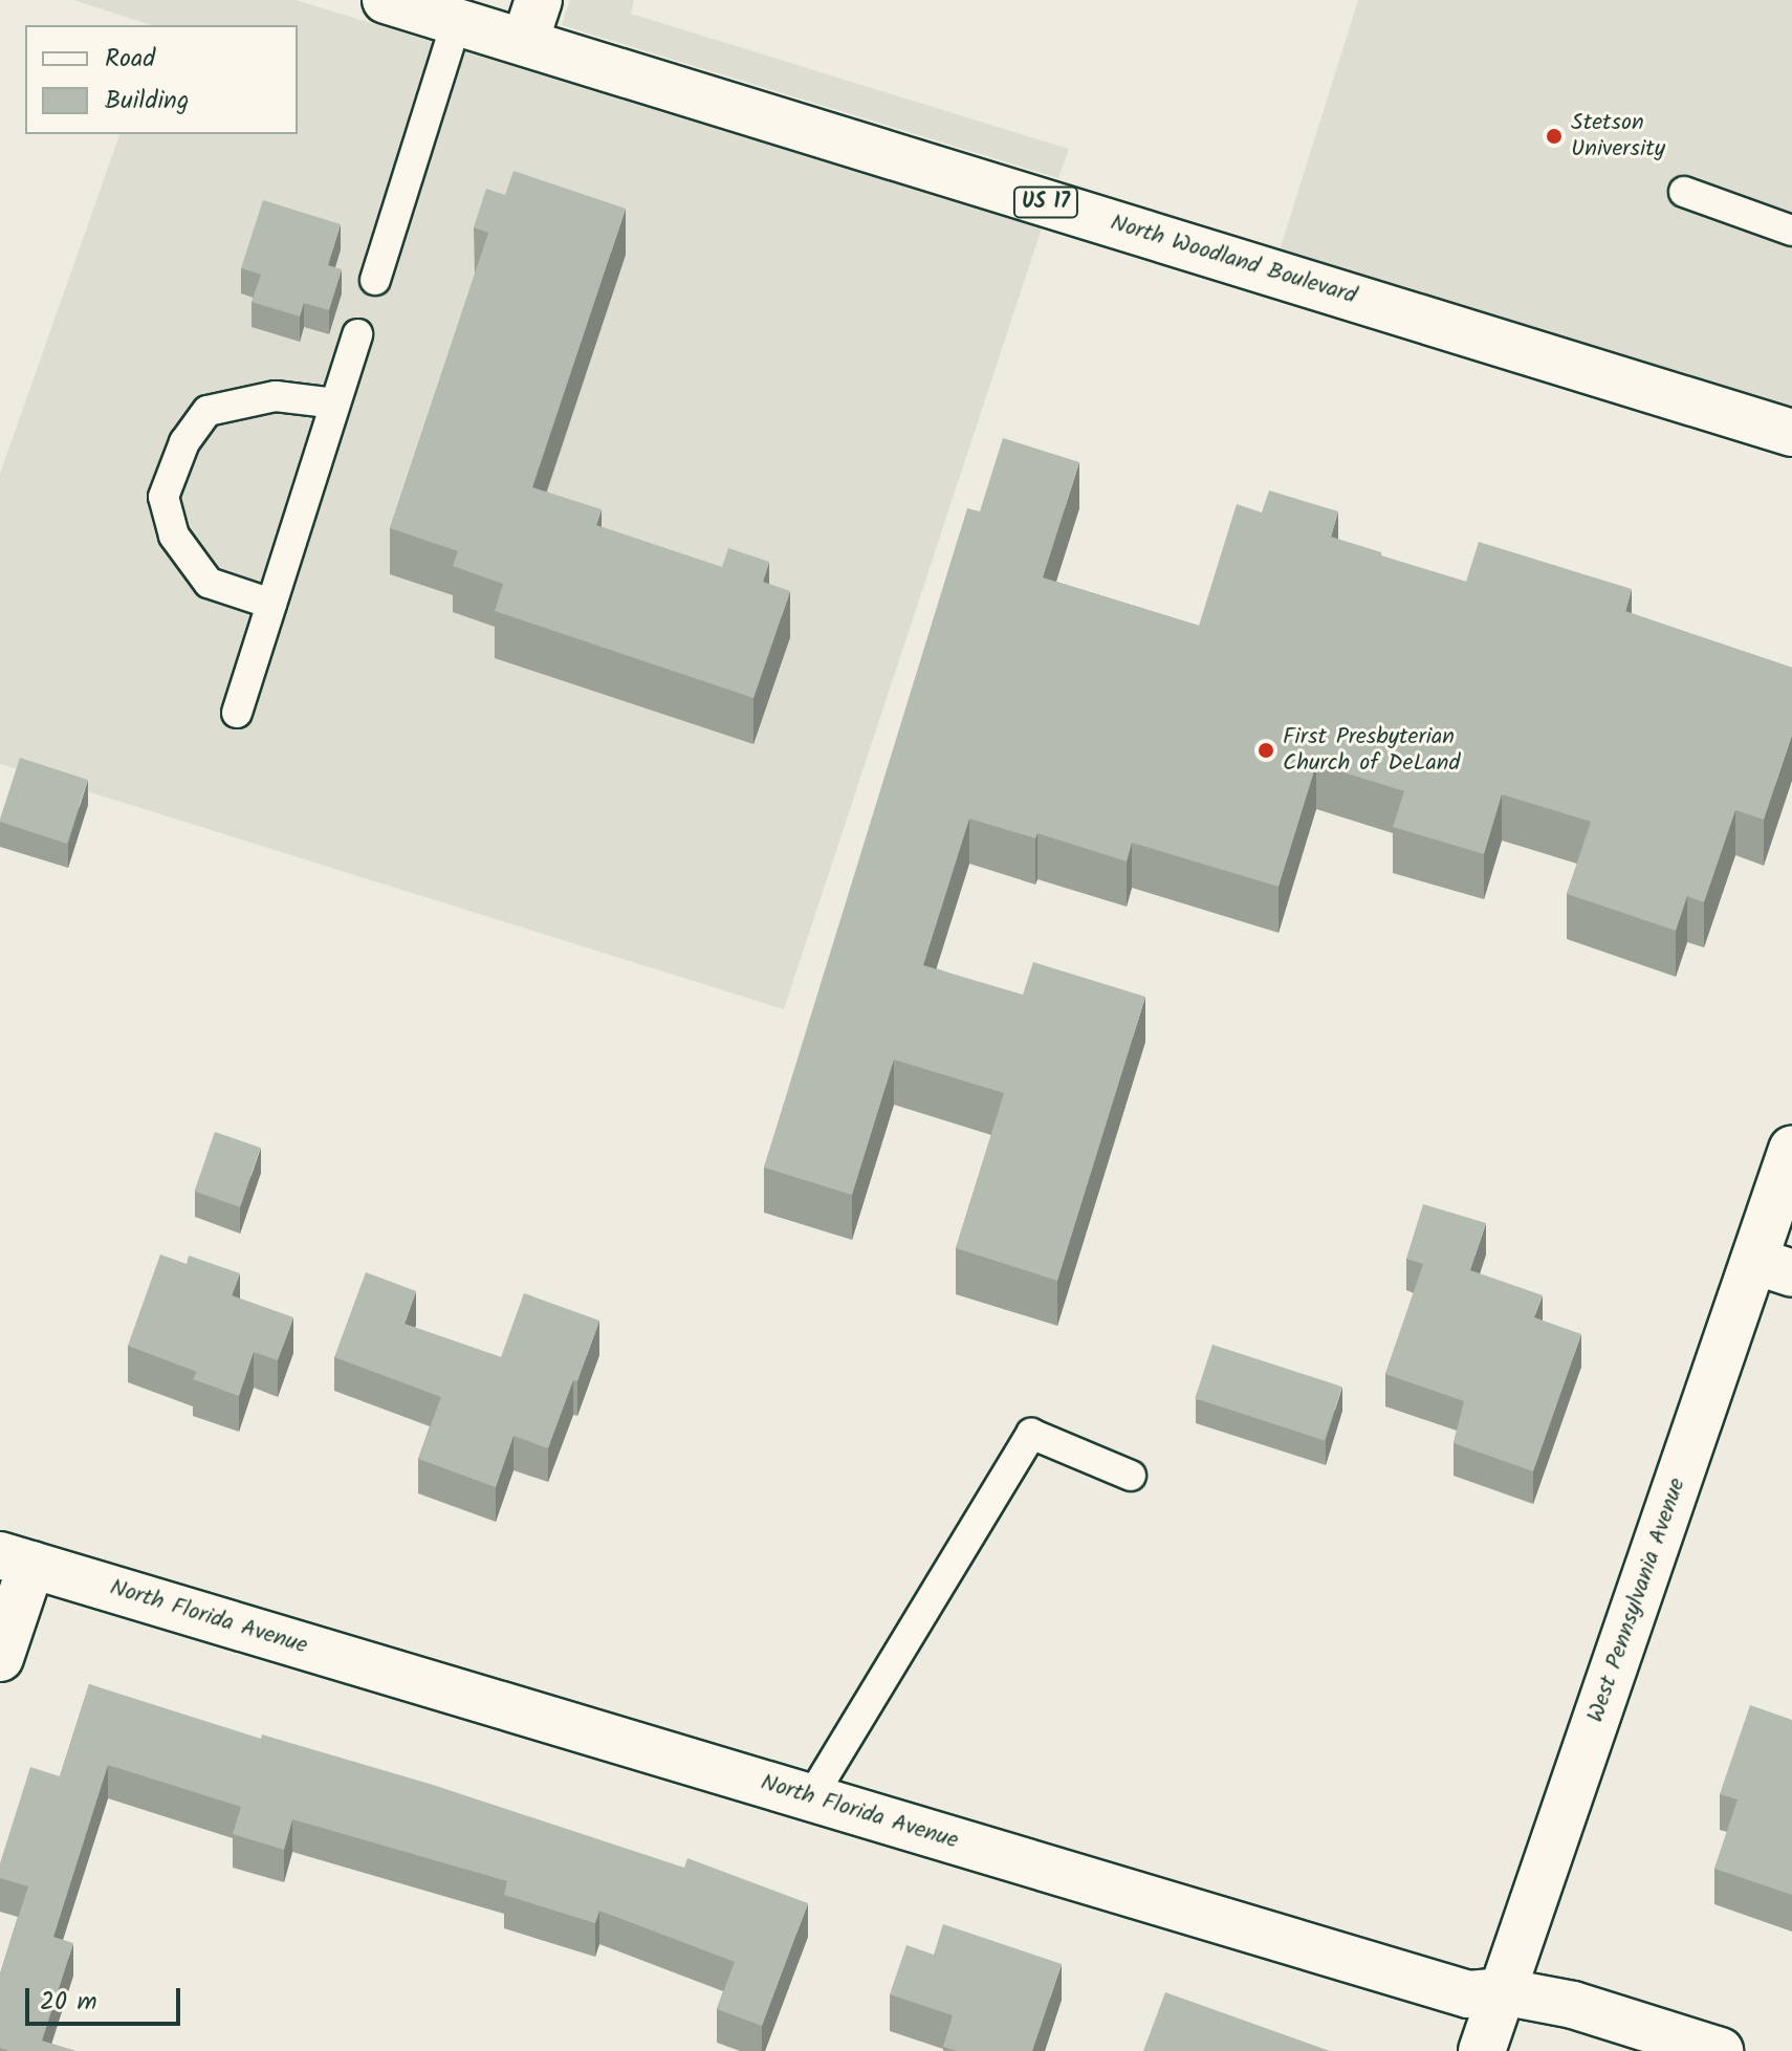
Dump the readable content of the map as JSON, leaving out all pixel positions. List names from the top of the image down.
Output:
{
  "streets": {
    "street": [
      "US 17",
      "North Woodland Boulevard",
      "West Pennsylvania Avenue",
      "North Florida Avenue"
    ]
  },
  "crossings": [
    ["West Pennsylvania Avenue", "North Florida Avenue"]
  ],
  "places": ["Stetson University", "First Presbyterian Church of DeLand"],
  "legend": ["Road", "Building"],
  "scale_bar": "20 m"
}
